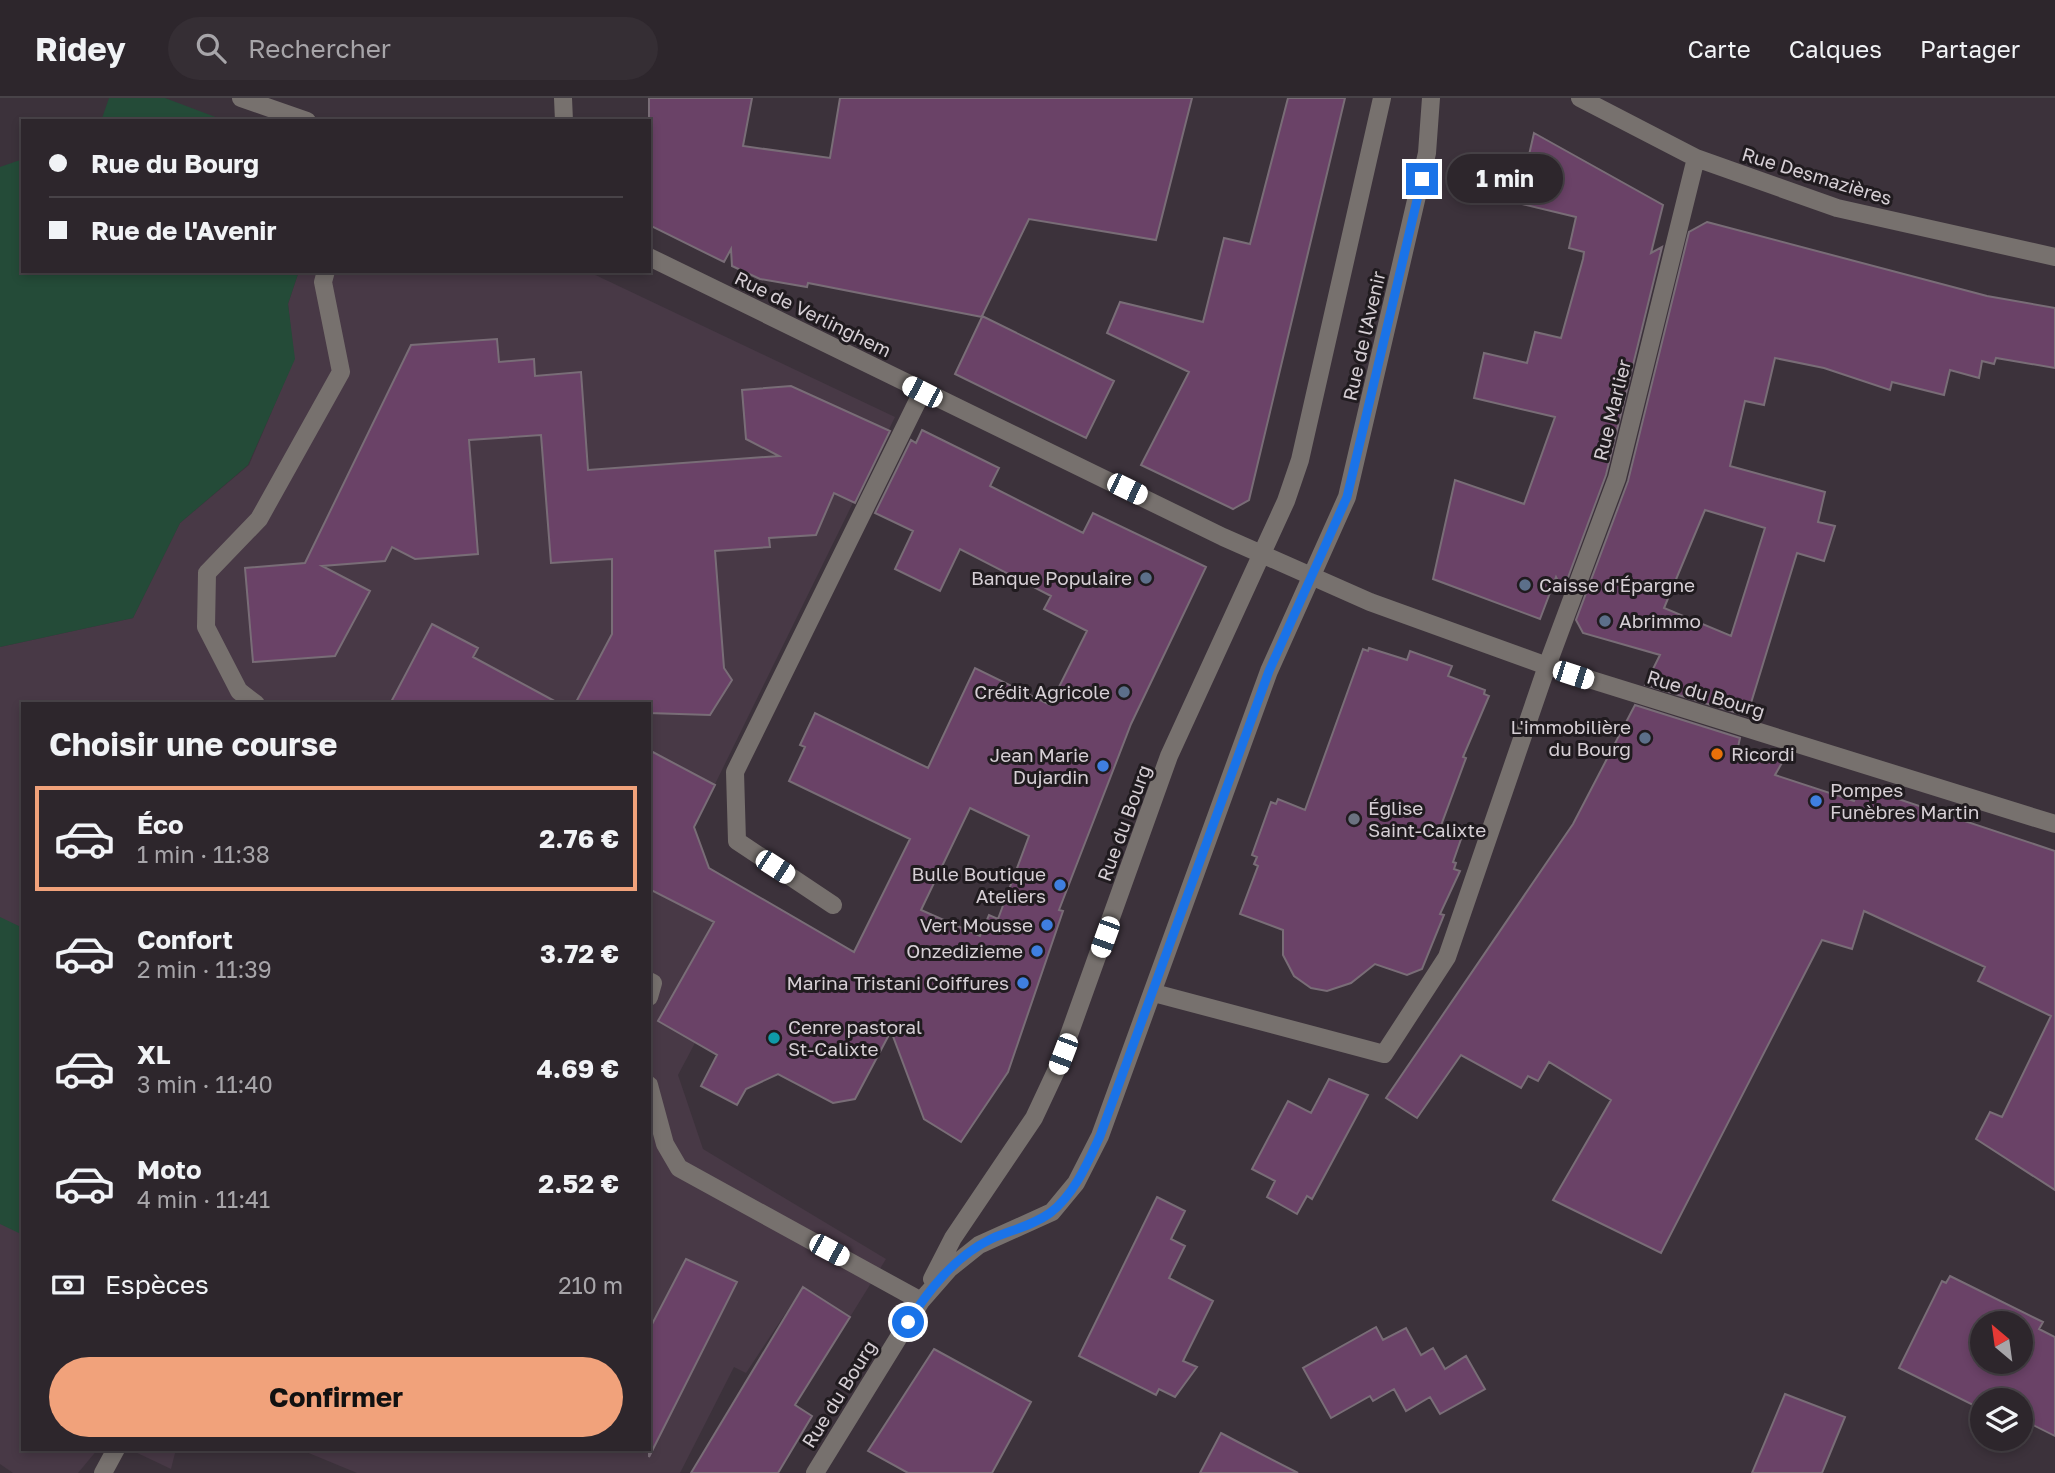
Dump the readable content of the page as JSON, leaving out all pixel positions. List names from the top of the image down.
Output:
{
  "streets": {
    "street": [
      "Rue Desmazières",
      "Rue de Verlinghem",
      "Rue de l'Avenir",
      "Rue Marlier",
      "Rue du Bourg"
    ]
  },
  "crossings": [
    ["Rue Desmazières", "Rue Marlier"],
    ["Rue de Verlinghem", "Rue de l'Avenir"],
    ["Rue de Verlinghem", "Rue du Bourg"],
    ["Rue de l'Avenir", "Rue du Bourg"],
    ["Rue Marlier", "Rue du Bourg"]
  ],
  "places": [
    "Banque Populaire",
    "Caisse d'Épargne",
    "Abrimmo",
    "Crédit Agricole",
    "L'immobilière du Bourg",
    "Ricordi",
    "Jean Marie Dujardin",
    "Pompes Funèbres Martin",
    "Église Saint-Calixte",
    "Bulle Boutique Ateliers",
    "Vert Mousse",
    "Onzedizieme",
    "Marina Tristani Coiffures",
    "Cenre pastoral St-Calixte"
  ],
  "north": "top left",
  "page": {
    "header": "Ridey",
    "search": "Rechercher",
    "nav": ["Carte", "Calques", "Partager"],
    "banner": ["Rue du Bourg", "Rue de l'Avenir"],
    "bubble": "1 min",
    "heading": "Choisir une course",
    "list": [
      {
        "name": "Éco",
        "note": "1 min · 11:38",
        "value": "2.76 €"
      },
      {
        "name": "Confort",
        "note": "2 min · 11:39",
        "value": "3.72 €"
      },
      {
        "name": "XL",
        "note": "3 min · 11:40",
        "value": "4.69 €"
      },
      {
        "name": "Moto",
        "note": "4 min · 11:41",
        "value": "2.52 €"
      }
    ],
    "pay": ["Espèces", "210 m"],
    "buttons": "Confirmer"
  }
}
